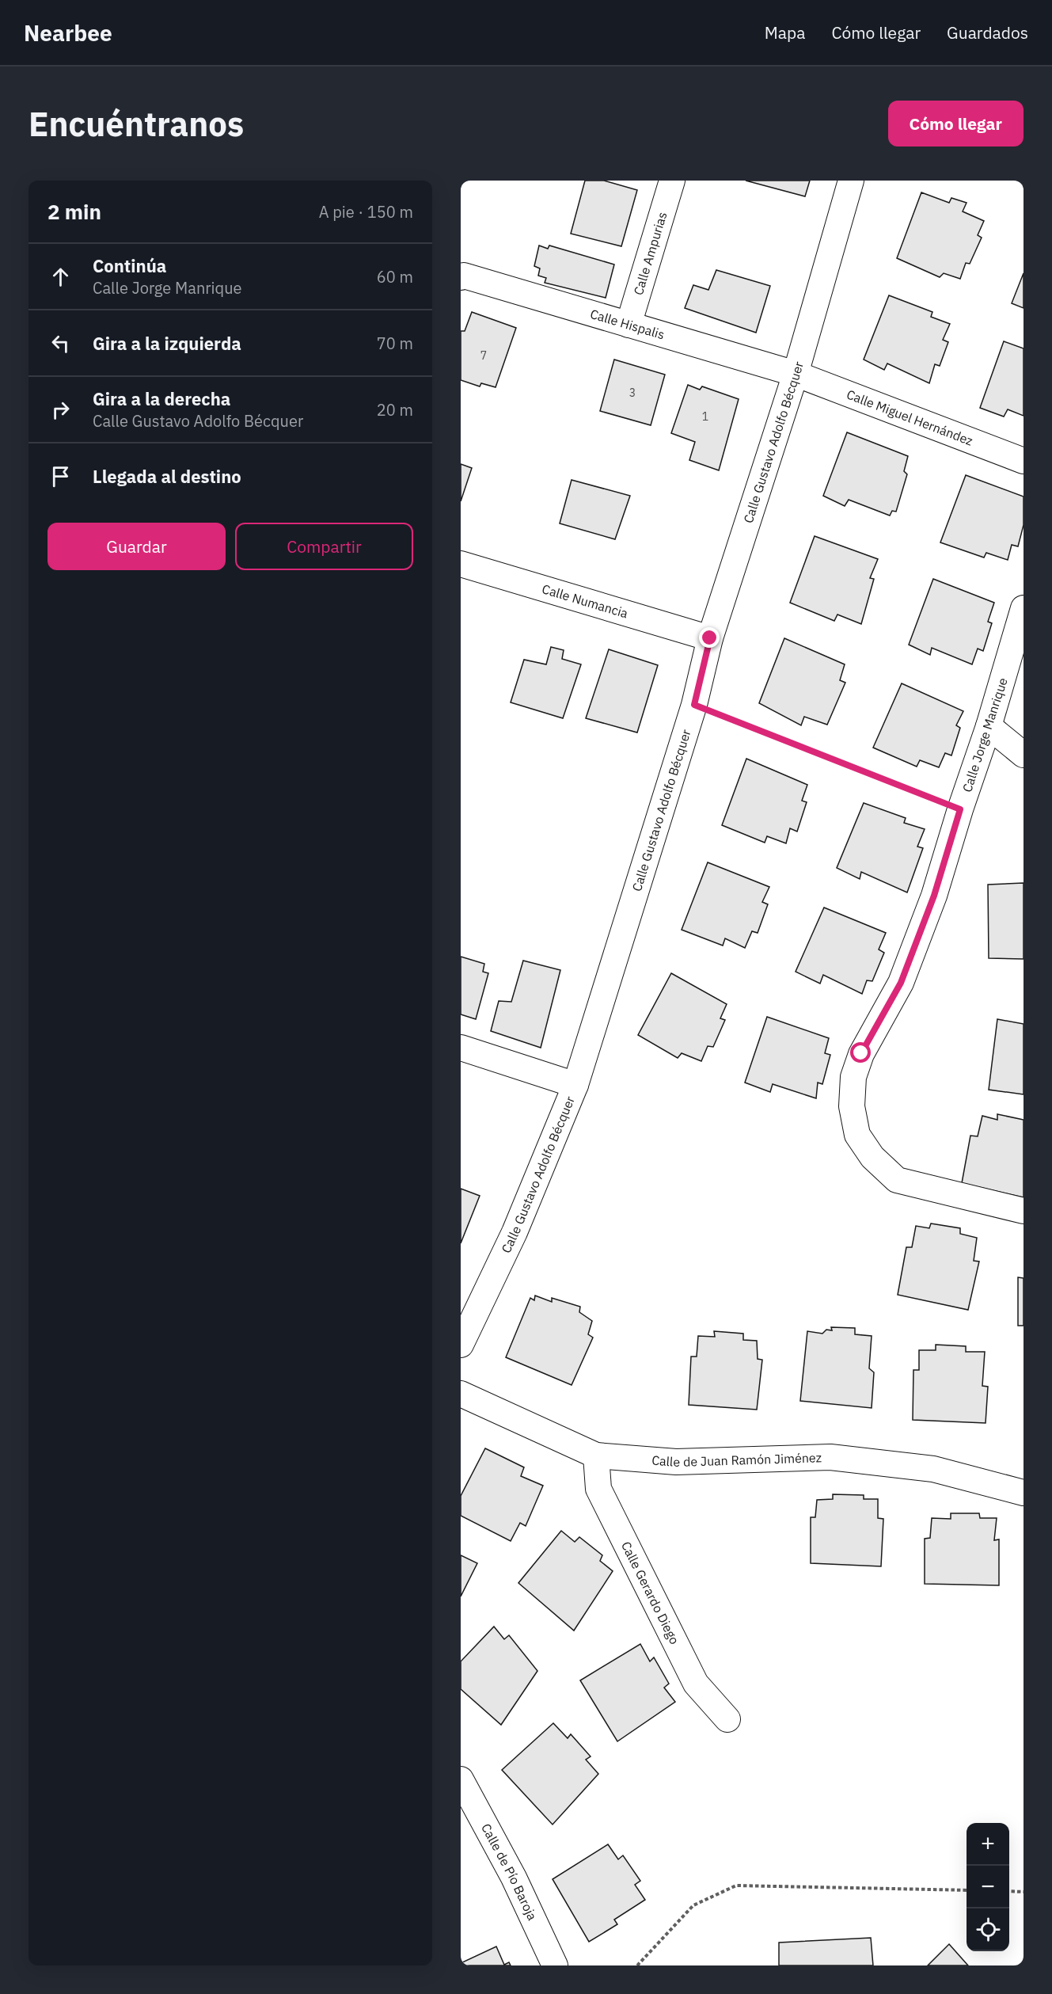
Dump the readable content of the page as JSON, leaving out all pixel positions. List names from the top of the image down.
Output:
{
  "streets": {
    "street": [
      "Calle Ampurias",
      "Calle Hispalis",
      "Calle Miguel Hernández",
      "Calle Gustavo Adolfo Bécquer",
      "Calle Numancia",
      "Calle Jorge Manrique",
      "Calle de Juan Ramón Jiménez",
      "Calle Gerardo Diego",
      "Calle de Pío Baroja"
    ]
  },
  "crossings": [
    ["Calle Ampurias", "Calle Hispalis"],
    ["Calle Hispalis", "Calle Miguel Hernández"],
    ["Calle Hispalis", "Calle Gustavo Adolfo Bécquer"],
    ["Calle Miguel Hernández", "Calle Gustavo Adolfo Bécquer"],
    ["Calle Gustavo Adolfo Bécquer", "Calle Numancia"],
    ["Calle de Juan Ramón Jiménez", "Calle Gerardo Diego"]
  ],
  "house_numbers": ["7", "3", "1"],
  "page": {
    "header": "Nearbee",
    "nav": ["Mapa", "Cómo llegar", "Guardados"],
    "buttons": [
      "Cómo llegar",
      ["Guardar", "Compartir"]
    ],
    "title": "Encuéntranos",
    "heading": ["2 min", "A pie · 150 m"],
    "list": [
      ["Continúa", "Calle Jorge Manrique", "60 m"],
      ["Gira a la izquierda", "70 m"],
      ["Gira a la derecha", "Calle Gustavo Adolfo Bécquer", "20 m"],
      "Llegada al destino"
    ],
    "map_buttons": ["+", "−"]
  }
}
